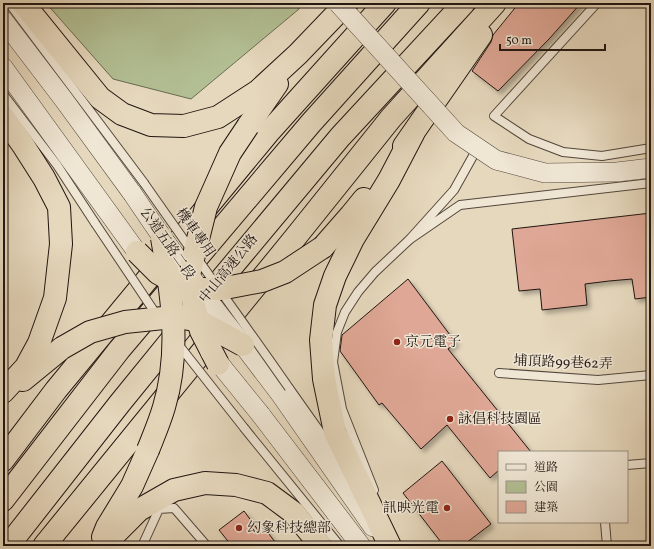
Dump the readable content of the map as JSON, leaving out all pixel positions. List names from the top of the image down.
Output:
{
  "streets": {
    "highway": ["中山高速公路"],
    "street": ["公道五路二段"],
    "lane": ["機車專用", "埔頂路99巷62弄"]
  },
  "crossings": [
    ["機車專用", "公道五路二段"]
  ],
  "places": [
    "京元電子",
    "詠倡科技園區",
    "訊映光電",
    "幻象科技總部"
  ],
  "legend": ["道路", "公園", "建築"],
  "scale_bar": "50 m"
}
